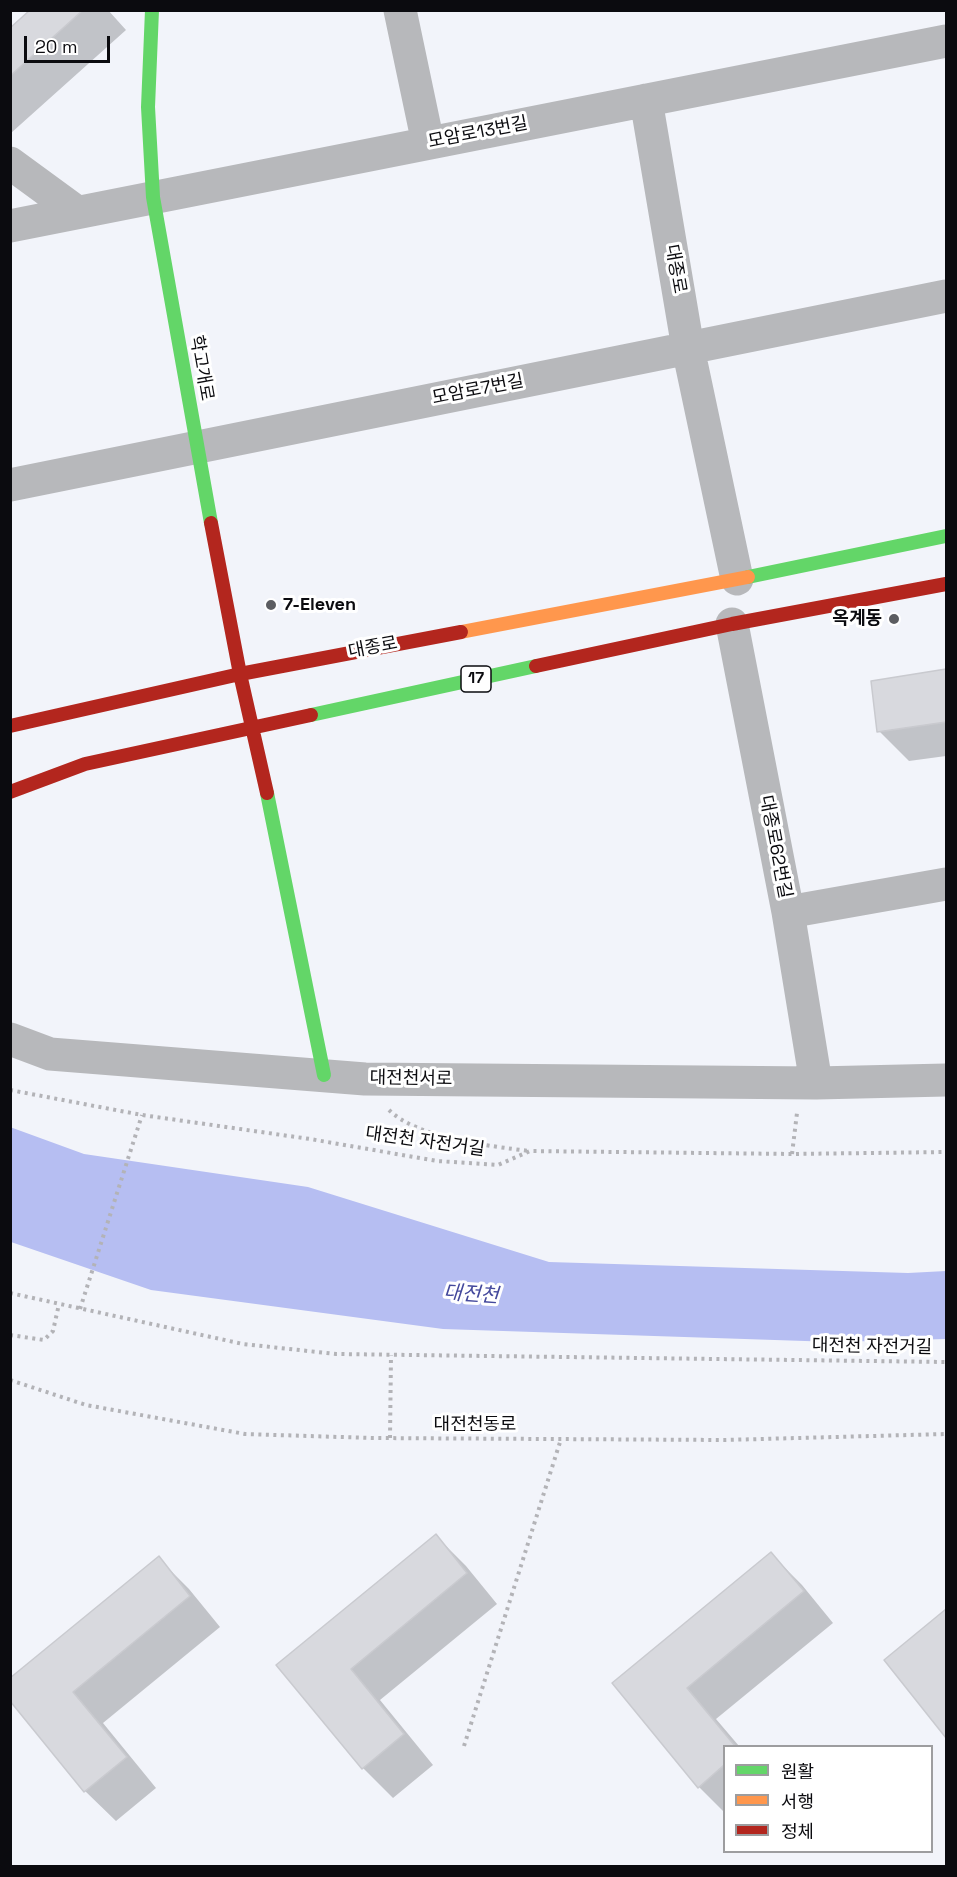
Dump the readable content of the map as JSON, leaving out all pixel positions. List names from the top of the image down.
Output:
{
  "streets": {
    "main road": ["대종로", "학고개로", "17"],
    "street": [
      "모암로13번길",
      "모암로7번길",
      "대종로62번길",
      "대전천서로"
    ],
    "path": ["대전천 자전거길", "대전천동로"]
  },
  "crossings": [
    ["모암로13번길", "대종로"],
    ["모암로13번길", "학고개로"],
    ["대종로", "학고개로"],
    ["대종로", "모암로7번길"],
    ["학고개로", "모암로7번길"],
    ["학고개로", "17"],
    ["17", "대종로62번길"]
  ],
  "water": ["대전천"],
  "places": ["7-Eleven", "옥계동"],
  "legend": ["원활", "서행", "정체"],
  "scale_bar": "20 m"
}
